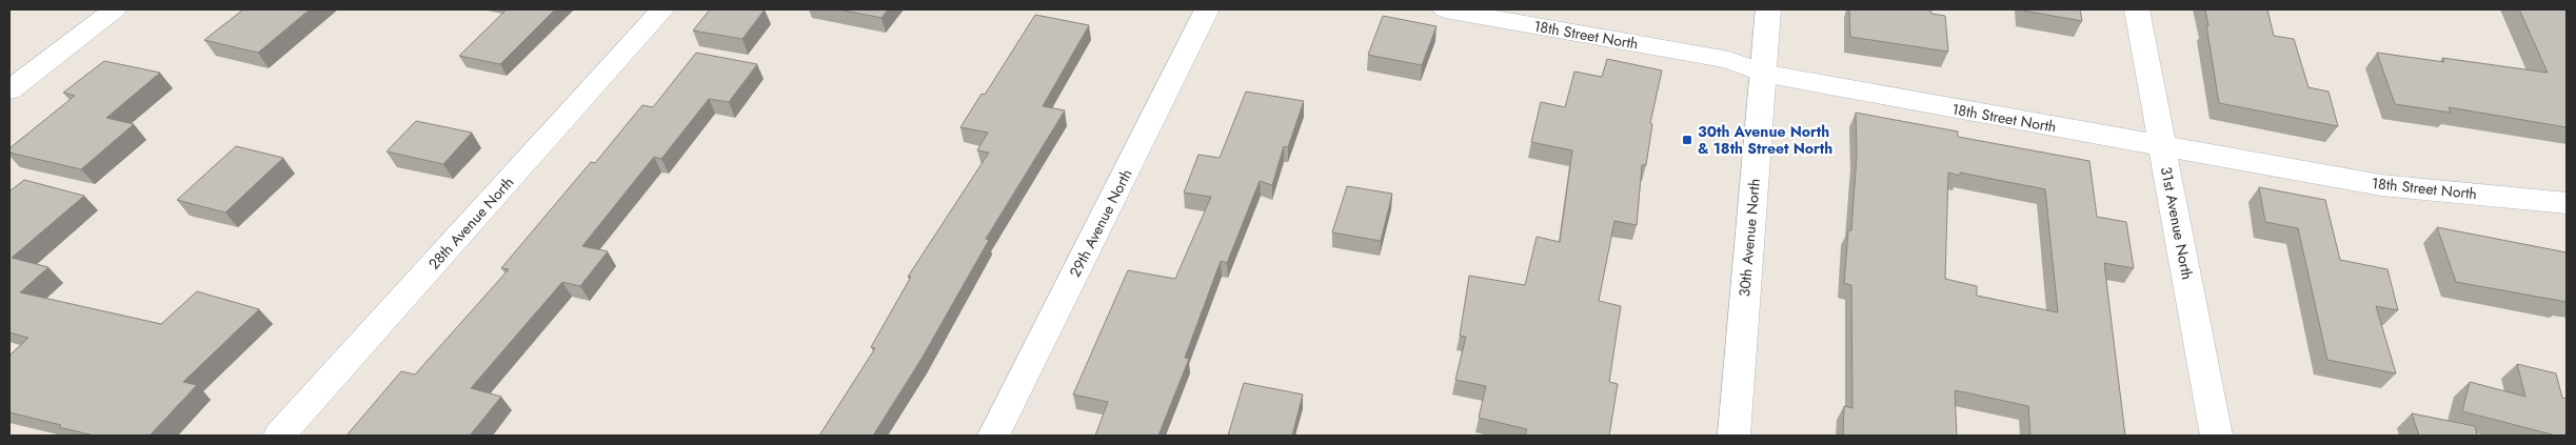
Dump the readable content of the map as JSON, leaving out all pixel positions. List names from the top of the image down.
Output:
{
  "streets": {
    "street": [
      "18th Street North",
      "28th Avenue North",
      "29th Avenue North",
      "31st Avenue North",
      "30th Avenue North"
    ]
  },
  "crossings": [
    ["18th Street North", "31st Avenue North"],
    ["18th Street North", "30th Avenue North"]
  ],
  "places": {
    "transit": ["30th Avenue North & 18th Street North"]
  }
}
